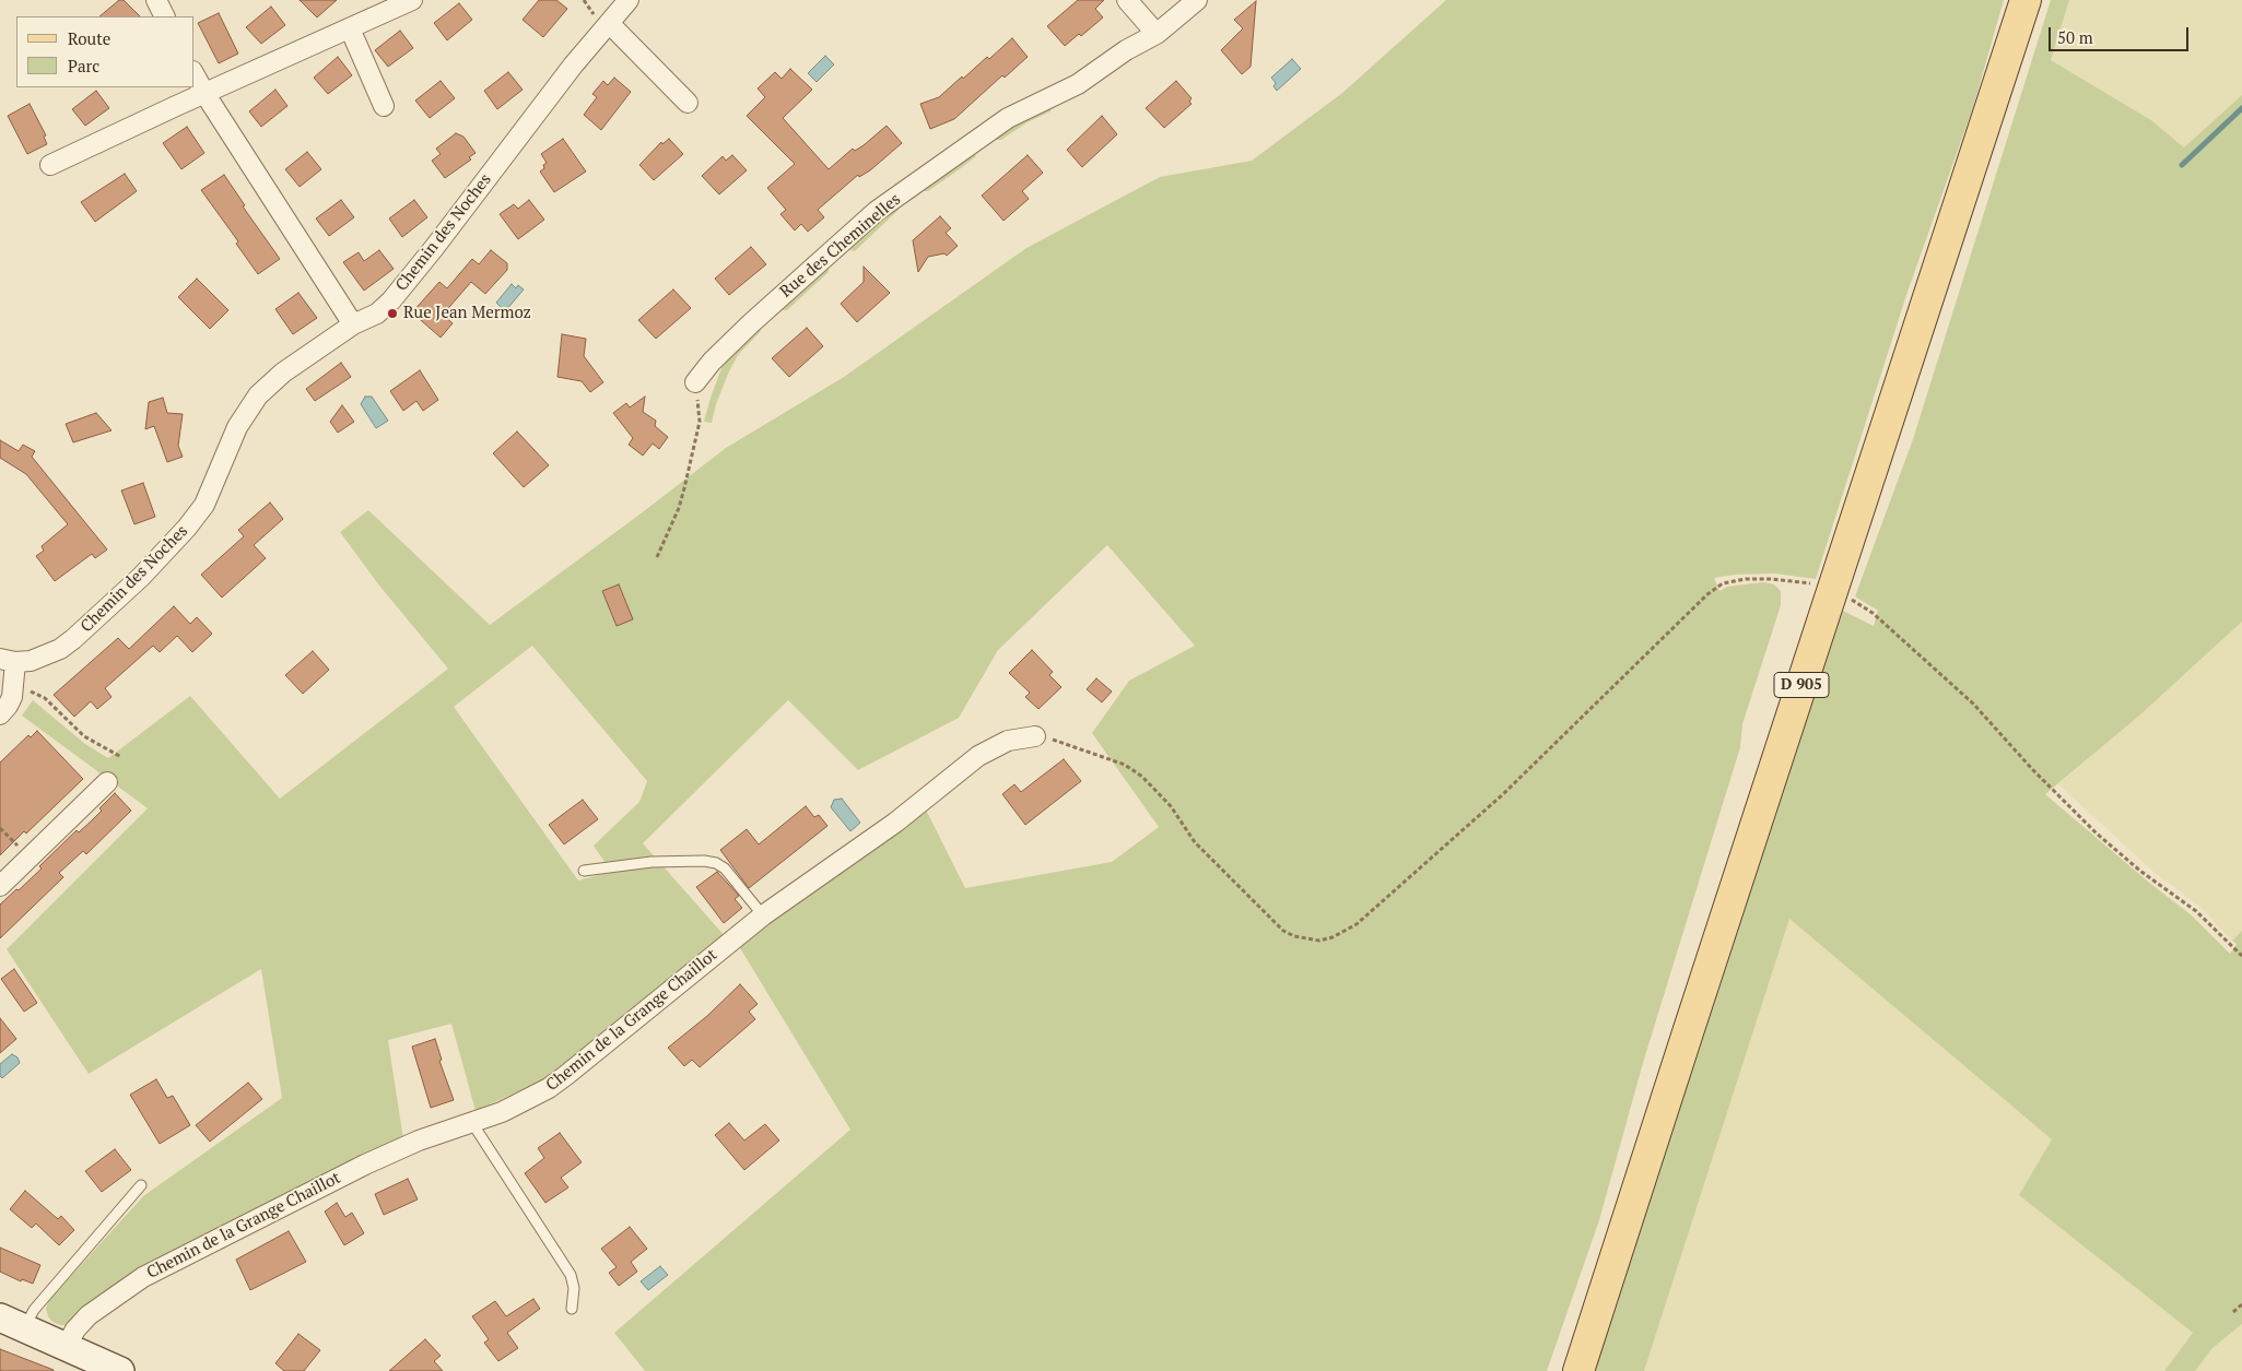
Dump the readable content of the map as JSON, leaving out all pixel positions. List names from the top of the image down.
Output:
{
  "streets": {
    "main road": ["D 905"],
    "street": ["Chemin des Noches", "Rue des Cheminelles", "Chemin de la Grange Chaillot"]
  },
  "places": ["Rue Jean Mermoz"],
  "legend": ["Route", "Parc"],
  "scale_bar": "50 m"
}
